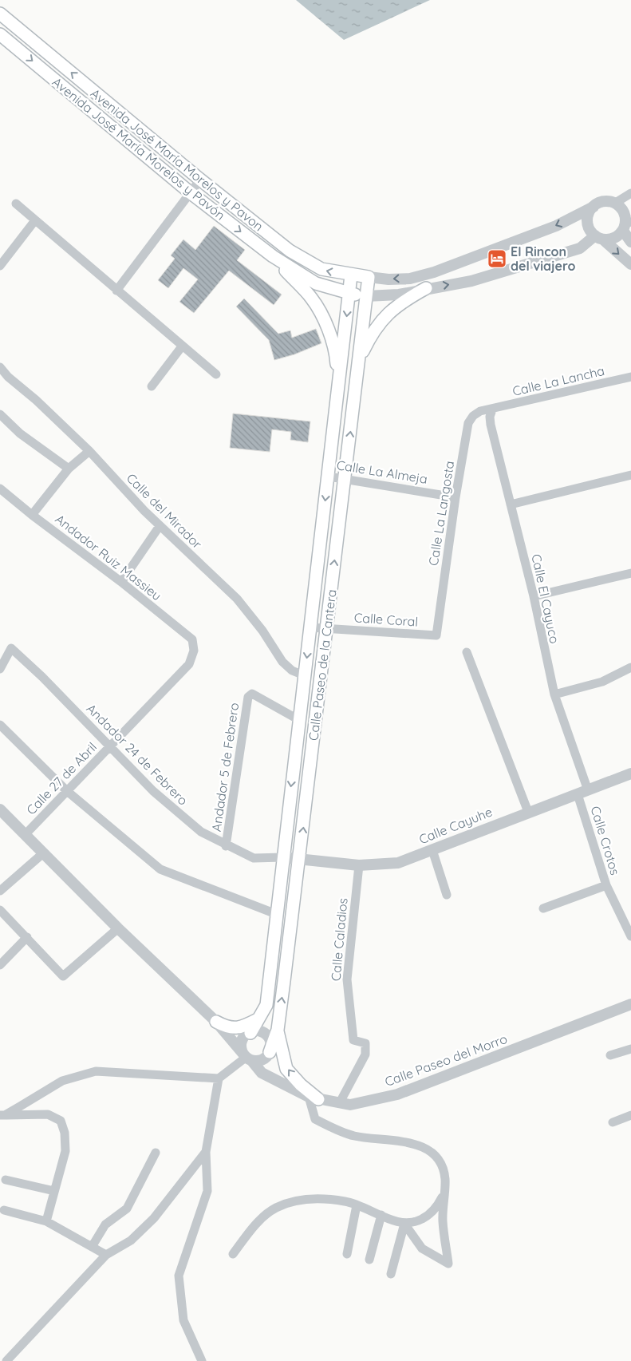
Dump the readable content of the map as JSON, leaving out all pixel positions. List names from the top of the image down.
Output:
{
  "streets": {
    "main road": ["Avenida José María Morelos y Pavón", "Avenida José María Morelos y Pavon", "Calle Paseo de la Cantera"],
    "street": [
      "Calle La Lancha",
      "Calle La Almeja",
      "Calle del Mirador",
      "Calle La Langosta",
      "Andador Ruiz Massieu",
      "Calle El Cayuco",
      "Calle Coral",
      "Andador 24 de Febrero",
      "Andador 5 de Febrero",
      "Calle 27 de Abril",
      "Calle Cayuhe",
      "Calle Crotos",
      "Calle Caladios",
      "Calle Paseo del Morro"
    ]
  },
  "crossings": [
    ["Avenida José María Morelos y Pavón", "Calle Paseo de la Cantera"],
    ["Avenida José María Morelos y Pavon", "Calle Paseo de la Cantera"],
    ["Calle La Lancha", "Calle La Langosta"],
    ["Calle La Lancha", "Calle El Cayuco"],
    ["Calle La Almeja", "Calle La Langosta"],
    ["Calle La Almeja", "Calle Paseo de la Cantera"],
    ["Calle del Mirador", "Calle Paseo de la Cantera"],
    ["Calle La Langosta", "Calle El Cayuco"],
    ["Calle La Langosta", "Calle Coral"],
    ["Andador Ruiz Massieu", "Calle 27 de Abril"],
    ["Calle El Cayuco", "Calle Cayuhe"],
    ["Calle El Cayuco", "Calle Crotos"],
    ["Calle Coral", "Calle Paseo de la Cantera"],
    ["Calle Paseo de la Cantera", "Andador 24 de Febrero"],
    ["Calle Paseo de la Cantera", "Andador 5 de Febrero"],
    ["Calle Paseo de la Cantera", "Calle Cayuhe"],
    ["Calle Paseo de la Cantera", "Calle Paseo del Morro"],
    ["Andador 24 de Febrero", "Andador 5 de Febrero"],
    ["Andador 24 de Febrero", "Calle 27 de Abril"],
    ["Andador 24 de Febrero", "Calle Cayuhe"],
    ["Calle 27 de Abril", "Calle Paseo del Morro"],
    ["Calle Cayuhe", "Calle Crotos"],
    ["Calle Cayuhe", "Calle Caladios"],
    ["Calle Caladios", "Calle Paseo del Morro"]
  ],
  "one_way": ["Avenida José María Morelos y Pavón", "Avenida José María Morelos y Pavon"],
  "places": {
    "hotel": ["El Rincon del viajero"]
  }
}
